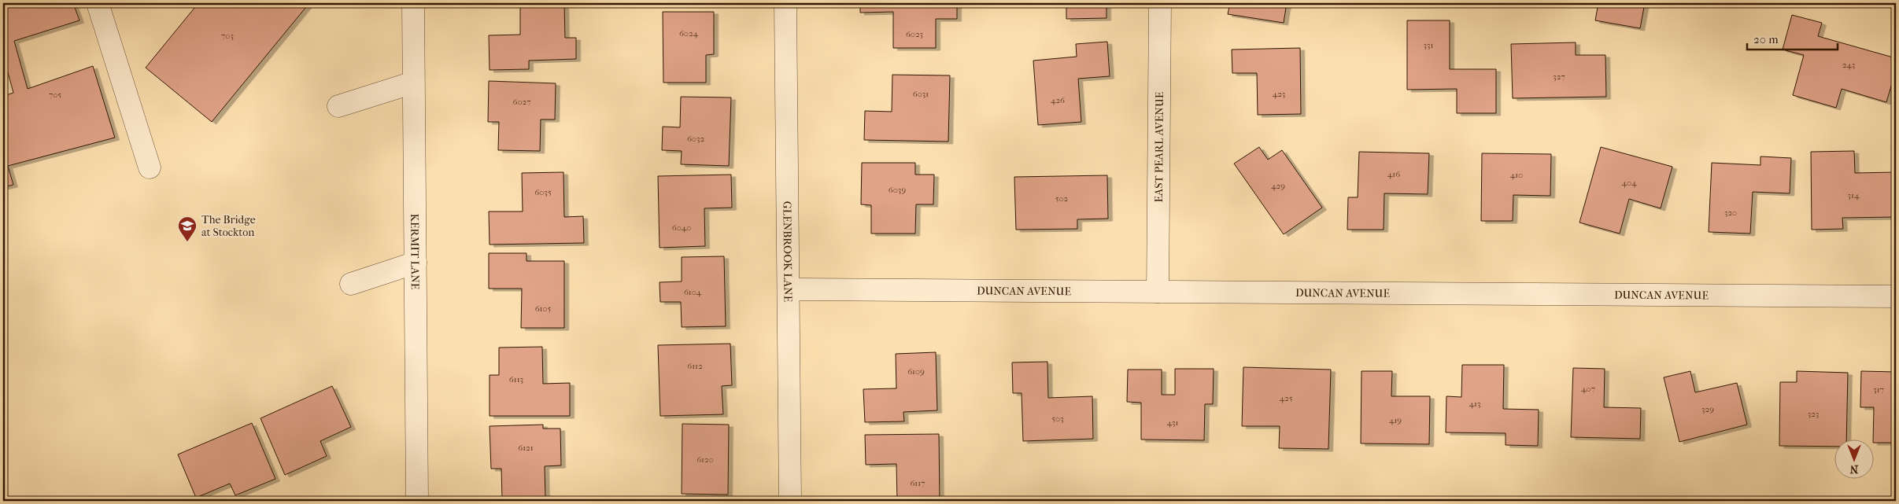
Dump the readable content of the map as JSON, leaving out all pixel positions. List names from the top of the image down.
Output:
{
  "streets": {
    "street": [
      "EAST PEARL AVENUE",
      "GLENBROOK LANE",
      "KERMIT LANE",
      "DUNCAN AVENUE"
    ]
  },
  "crossings": [
    ["EAST PEARL AVENUE", "DUNCAN AVENUE"],
    ["GLENBROOK LANE", "DUNCAN AVENUE"]
  ],
  "places": {
    "school or university": ["The Bridge at Stockton"]
  },
  "house_numbers": [
    "6024",
    "6023",
    "703",
    "331",
    "243",
    "327",
    "6031",
    "423",
    "705",
    "426",
    "6027",
    "6032",
    "416",
    "410",
    "404",
    "429",
    "6039",
    "6035",
    "314",
    "502",
    "320",
    "6040",
    "6104",
    "6105",
    "6112",
    "6109",
    "6113",
    "407",
    "317",
    "425",
    "413",
    "329",
    "323",
    "503",
    "419",
    "431",
    "6121",
    "6120",
    "6117"
  ],
  "scale_bar": "20 m",
  "north": "bottom"
}
